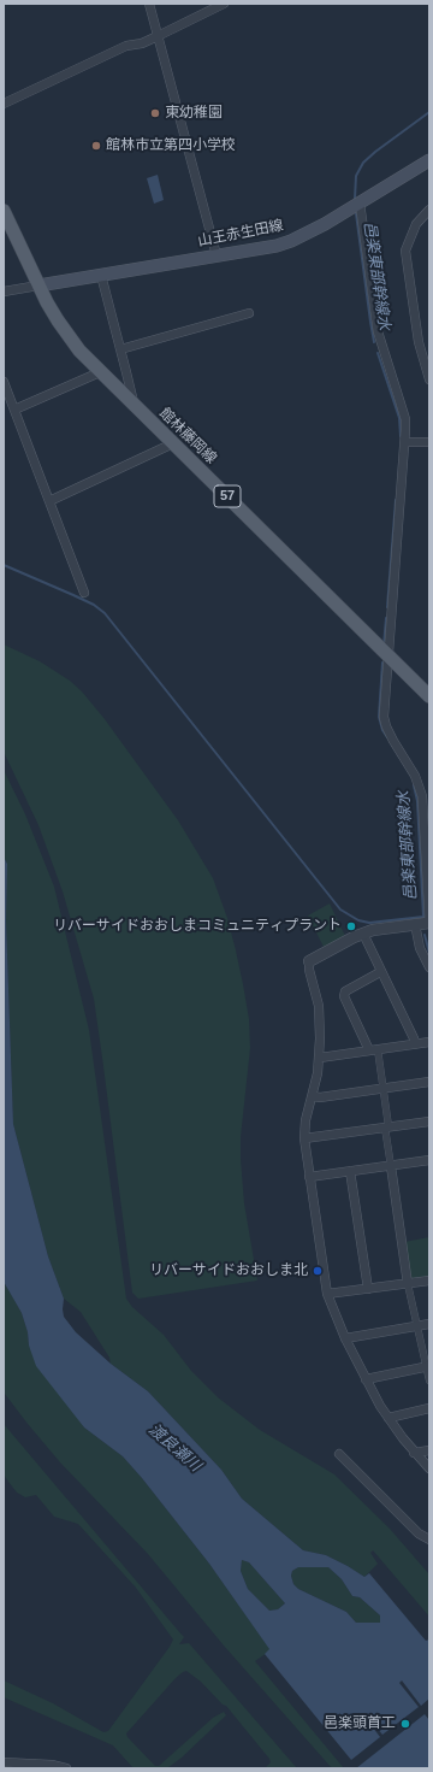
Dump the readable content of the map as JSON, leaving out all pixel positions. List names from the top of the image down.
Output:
{
  "streets": {
    "main road": ["山王赤生田線", "館林藤岡線", "57"]
  },
  "crossings": [
    ["山王赤生田線", "館林藤岡線"]
  ],
  "water": ["邑楽東部幹線水", "渡良瀬川"],
  "places": [
    "東幼稚園",
    "館林市立第四小学校",
    "リバーサイドおおしまコミュニティプラント",
    "リバーサイドおおしま北",
    "邑楽頭首工"
  ]
}
